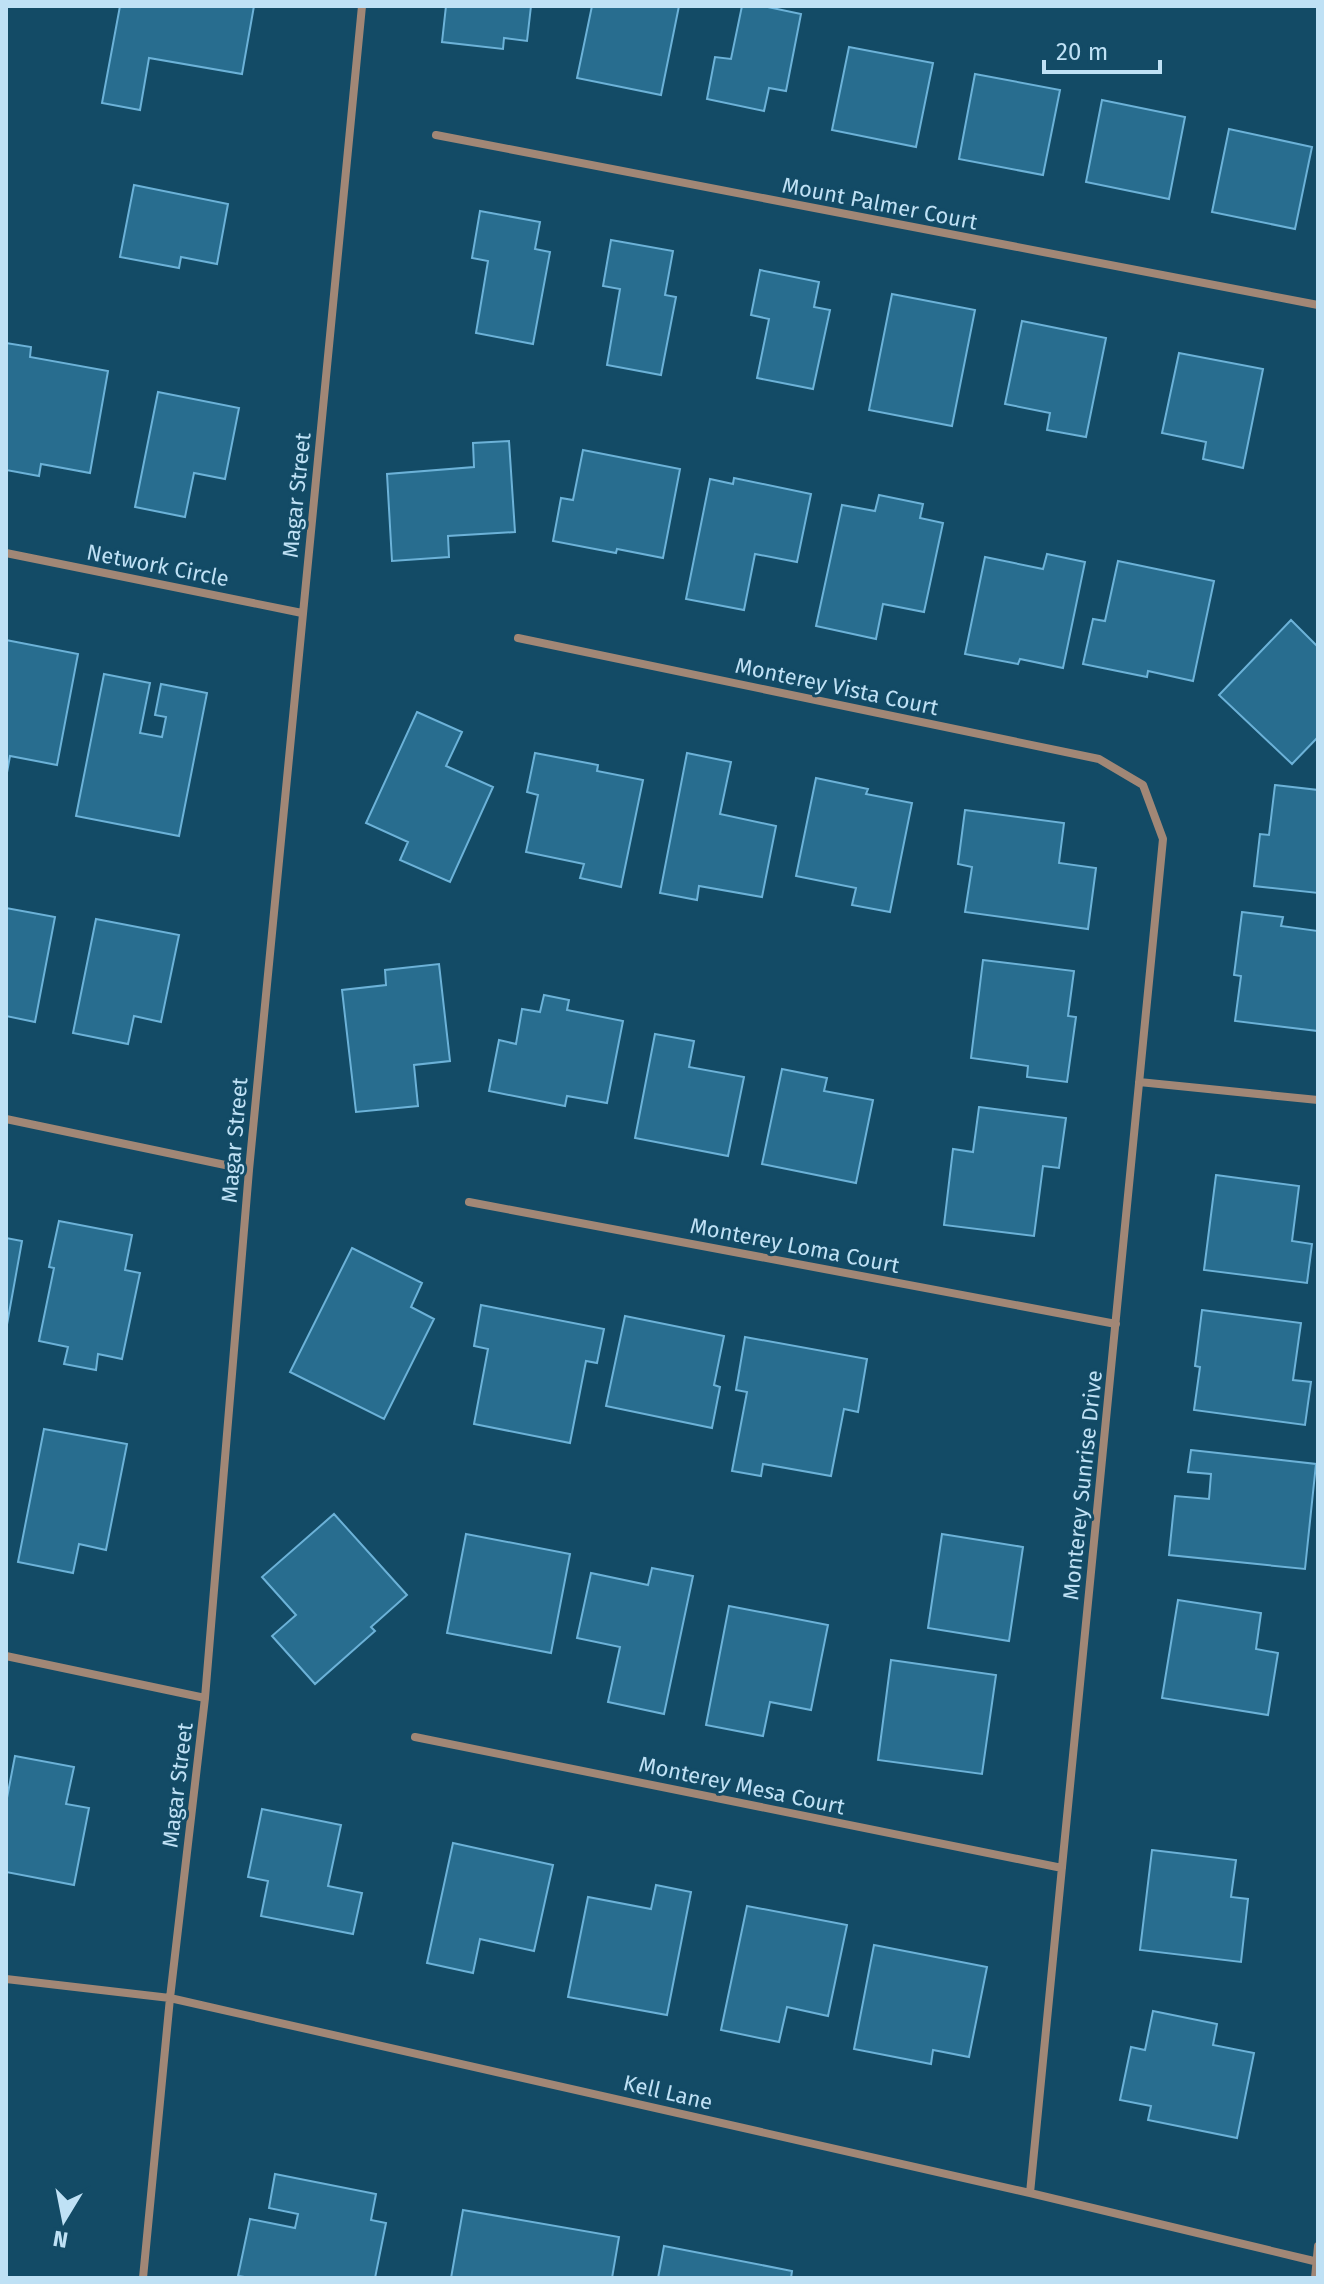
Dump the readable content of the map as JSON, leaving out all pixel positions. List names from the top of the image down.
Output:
{
  "streets": {
    "street": [
      "Mount Palmer Court",
      "Magar Street",
      "Network Circle",
      "Monterey Vista Court",
      "Monterey Loma Court",
      "Monterey Sunrise Drive",
      "Monterey Mesa Court",
      "Kell Lane"
    ]
  },
  "crossings": [
    ["Magar Street", "Network Circle"],
    ["Magar Street", "Kell Lane"],
    ["Monterey Vista Court", "Monterey Sunrise Drive"],
    ["Monterey Loma Court", "Monterey Sunrise Drive"],
    ["Monterey Sunrise Drive", "Monterey Mesa Court"],
    ["Monterey Sunrise Drive", "Kell Lane"]
  ],
  "scale_bar": "20 m",
  "north": "bottom"
}
